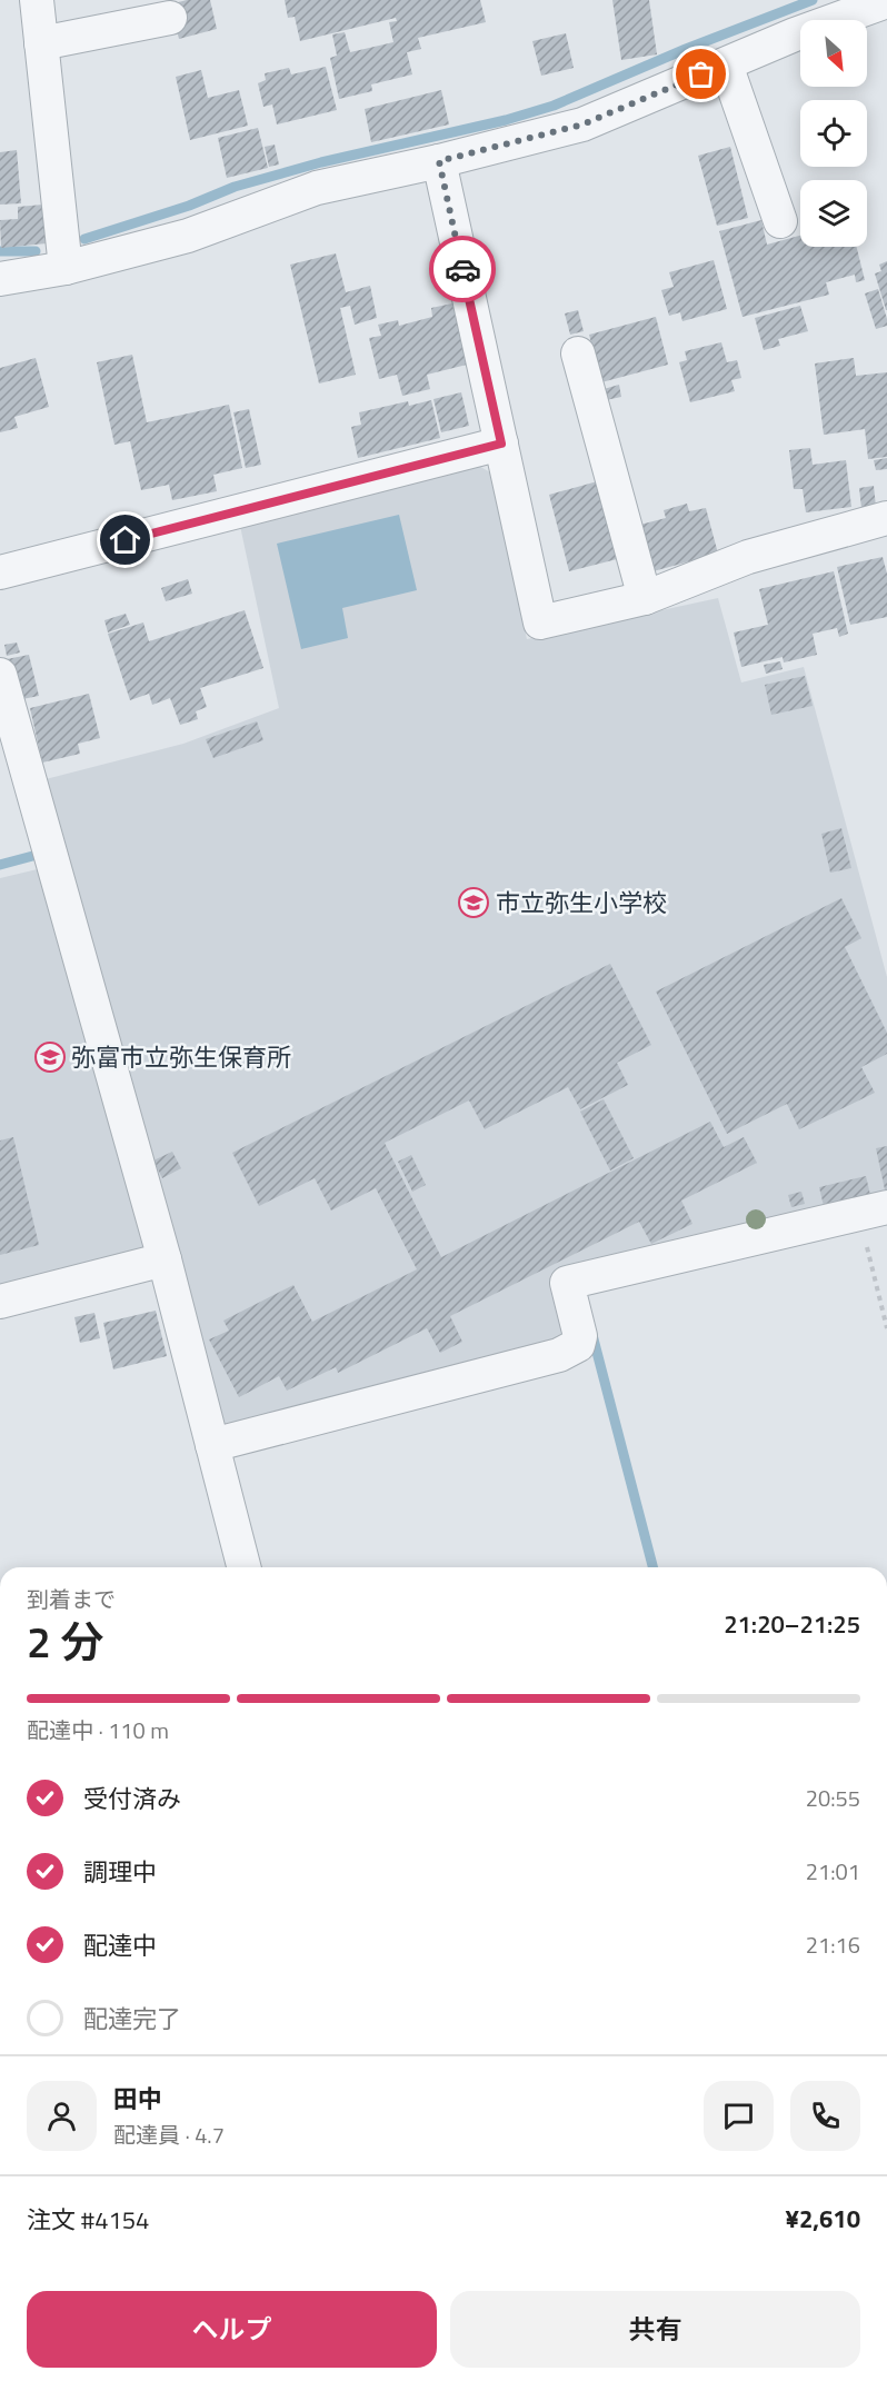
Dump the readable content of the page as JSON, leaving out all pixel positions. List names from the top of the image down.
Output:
{
  "places": {
    "school or university": ["市立弥生小学校", "弥富市立弥生保育所"]
  },
  "north": "bottom right",
  "page": {
    "heading": ["2 分", "到着まで", "21:20–21:25"],
    "panel": [
      "田中",
      "配達員 · 4.7",
      "注文 #4154",
      "¥2,610"
    ],
    "bar": "配達中 · 110 m",
    "list": [
      ["受付済み", "20:55"],
      ["調理中", "21:01"],
      ["配達中", "21:16"],
      "配達完了"
    ],
    "buttons": ["ヘルプ", "共有"]
  }
}
